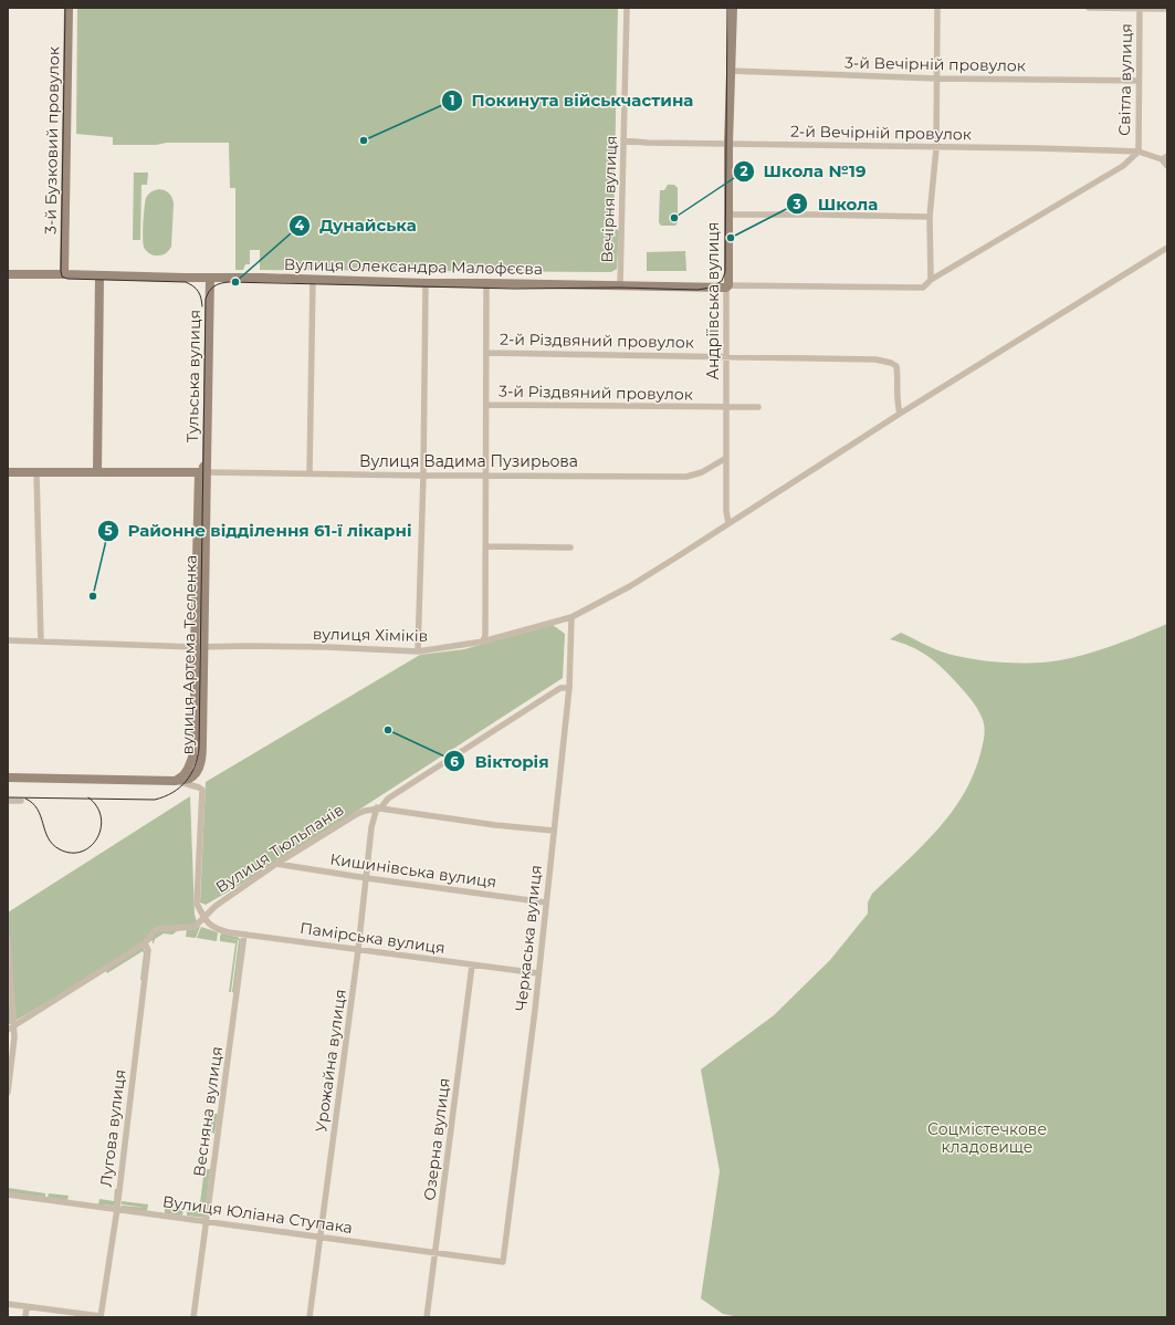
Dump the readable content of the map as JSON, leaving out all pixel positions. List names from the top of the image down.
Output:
{
  "streets": {
    "street": [
      "3-й Вечірній провулок",
      "Світла вулиця",
      "2-й Вечірній провулок",
      "3-й Бузковий провулок",
      "Вечірня вулиця",
      "Вулиця Олександра Малофєєва",
      "Андріївська вулиця",
      "2-й Різдвяний провулок",
      "Тульська вулиця",
      "3-й Різдвяний провулок",
      "Вулиця Вадима Пузирьова",
      "вулиця Хіміків",
      "вулиця Артема Тесленка",
      "Вулиця Тюльпанів",
      "Кишинівська вулиця",
      "Памірська вулиця",
      "Черкаська вулиця",
      "Урожайна вулиця",
      "Весняна вулиця",
      "Лугова вулиця",
      "Озерна вулиця",
      "Вулиця Юліана Ступака"
    ]
  },
  "crossings": [
    ["3-й Вечірній провулок", "Світла вулиця"],
    ["3-й Вечірній провулок", "Андріївська вулиця"],
    ["Світла вулиця", "2-й Вечірній провулок"],
    ["Світла вулиця", "Вулиця Олександра Малофєєва"],
    ["2-й Вечірній провулок", "Вечірня вулиця"],
    ["2-й Вечірній провулок", "Вулиця Олександра Малофєєва"],
    ["2-й Вечірній провулок", "Андріївська вулиця"],
    ["Вечірня вулиця", "Вулиця Олександра Малофєєва"],
    ["Вулиця Олександра Малофєєва", "Андріївська вулиця"],
    ["Вулиця Олександра Малофєєва", "Тульська вулиця"],
    ["Андріївська вулиця", "2-й Різдвяний провулок"],
    ["Андріївська вулиця", "3-й Різдвяний провулок"],
    ["Андріївська вулиця", "Вулиця Вадима Пузирьова"],
    ["Андріївська вулиця", "вулиця Хіміків"],
    ["2-й Різдвяний провулок", "вулиця Хіміків"],
    ["Тульська вулиця", "Вулиця Вадима Пузирьова"],
    ["Тульська вулиця", "вулиця Артема Тесленка"],
    ["Вулиця Вадима Пузирьова", "вулиця Артема Тесленка"],
    ["вулиця Хіміків", "вулиця Артема Тесленка"],
    ["вулиця Хіміків", "Черкаська вулиця"],
    ["Вулиця Тюльпанів", "Кишинівська вулиця"],
    ["Вулиця Тюльпанів", "Памірська вулиця"],
    ["Вулиця Тюльпанів", "Черкаська вулиця"],
    ["Вулиця Тюльпанів", "Урожайна вулиця"],
    ["Вулиця Тюльпанів", "Лугова вулиця"],
    ["Кишинівська вулиця", "Черкаська вулиця"],
    ["Кишинівська вулиця", "Урожайна вулиця"],
    ["Памірська вулиця", "Черкаська вулиця"],
    ["Памірська вулиця", "Урожайна вулиця"],
    ["Памірська вулиця", "Весняна вулиця"],
    ["Памірська вулиця", "Озерна вулиця"],
    ["Черкаська вулиця", "Вулиця Юліана Ступака"],
    ["Урожайна вулиця", "Вулиця Юліана Ступака"],
    ["Весняна вулиця", "Вулиця Юліана Ступака"],
    ["Лугова вулиця", "Вулиця Юліана Ступака"],
    ["Озерна вулиця", "Вулиця Юліана Ступака"]
  ],
  "parks": ["Соцмістечкове кладовище"],
  "places": [
    "Покинута військчастина",
    "Школа №19",
    "Школа",
    "Дунайська",
    "Районне відділення 61-ї лікарні",
    "Вікторія"
  ]
}
